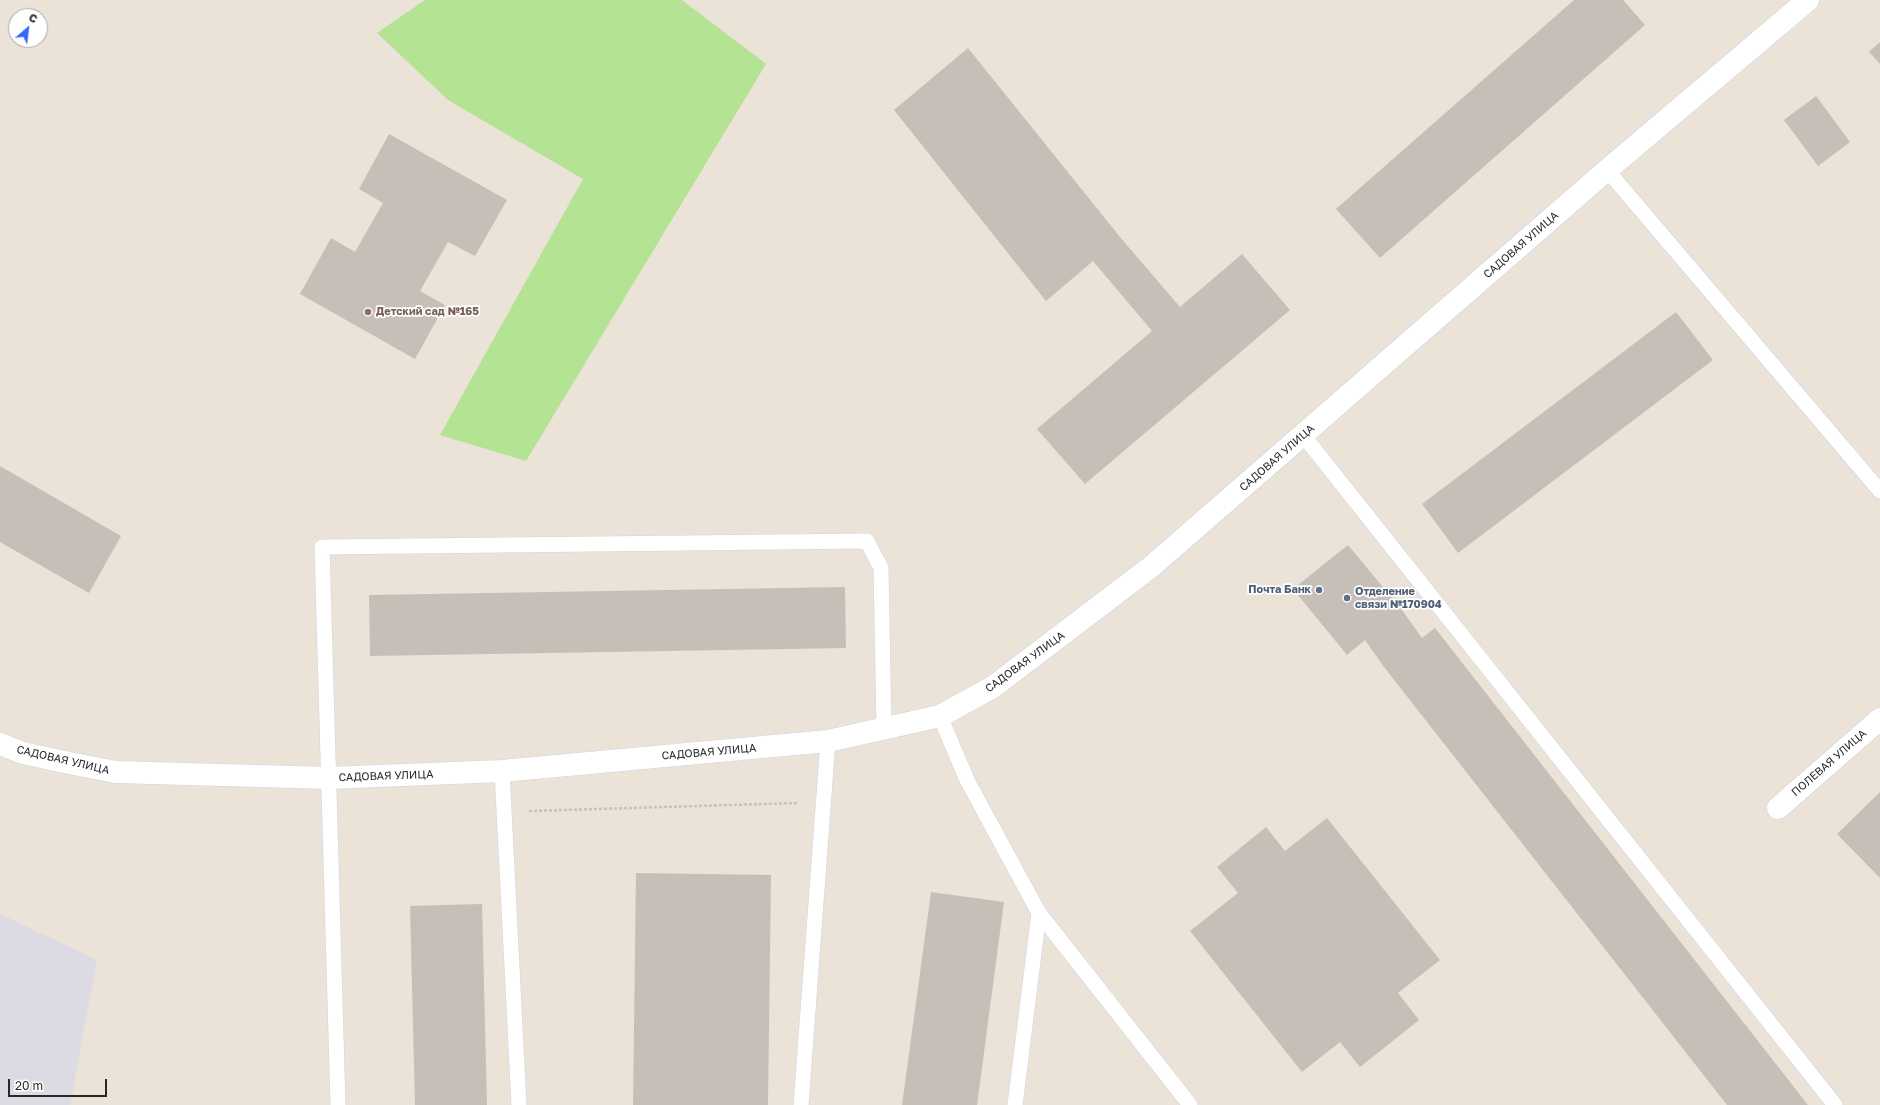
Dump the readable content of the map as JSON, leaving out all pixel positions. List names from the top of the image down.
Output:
{
  "streets": {
    "street": ["САДОВАЯ УЛИЦА", "ПОЛЕВАЯ УЛИЦА"]
  },
  "places": ["Детский сад №165", "Почта Банк", "Отделение связи №170904"],
  "scale_bar": "20 m",
  "north": "top right"
}
